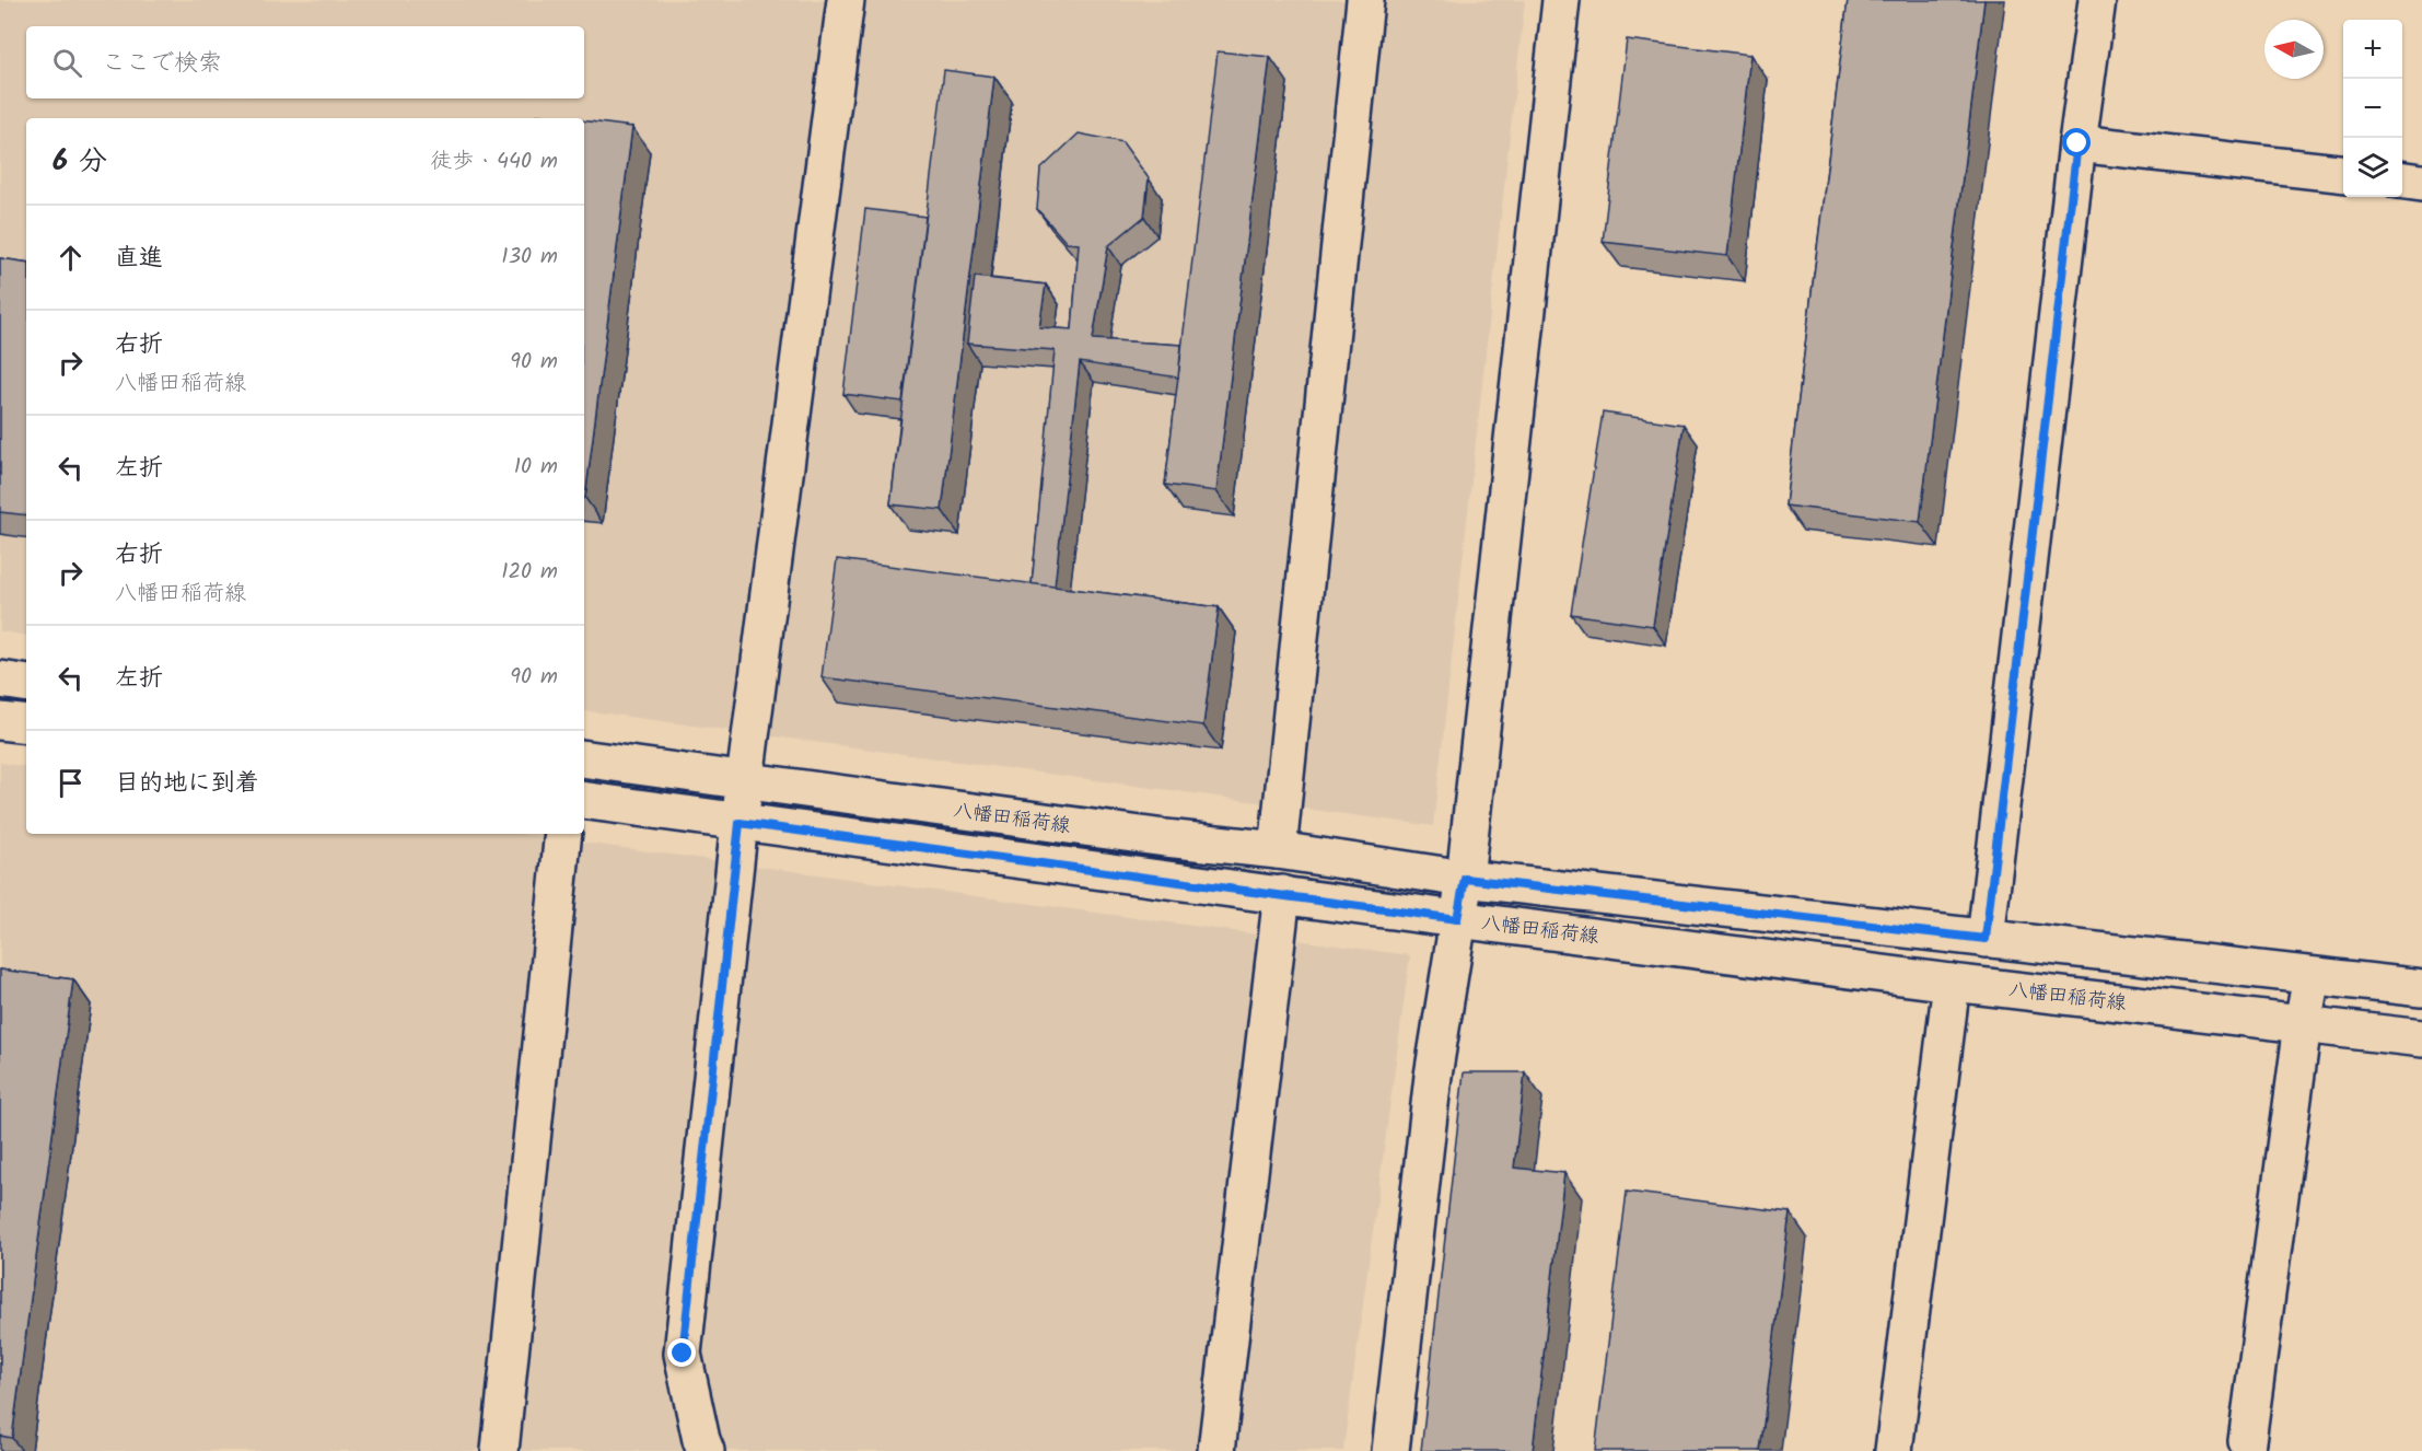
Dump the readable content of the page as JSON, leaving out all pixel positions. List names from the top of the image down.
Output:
{
  "streets": {
    "main road": ["八幡田稲荷線"]
  },
  "north": "left",
  "page": {
    "map_buttons": ["+", "−"],
    "search": "ここで検索",
    "heading": ["6 分", "徒歩 · 440 m"],
    "list": [
      ["直進", "130 m"],
      ["右折", "八幡田稲荷線", "90 m"],
      ["左折", "10 m"],
      ["右折", "八幡田稲荷線", "120 m"],
      ["左折", "90 m"],
      "目的地に到着"
    ]
  }
}
